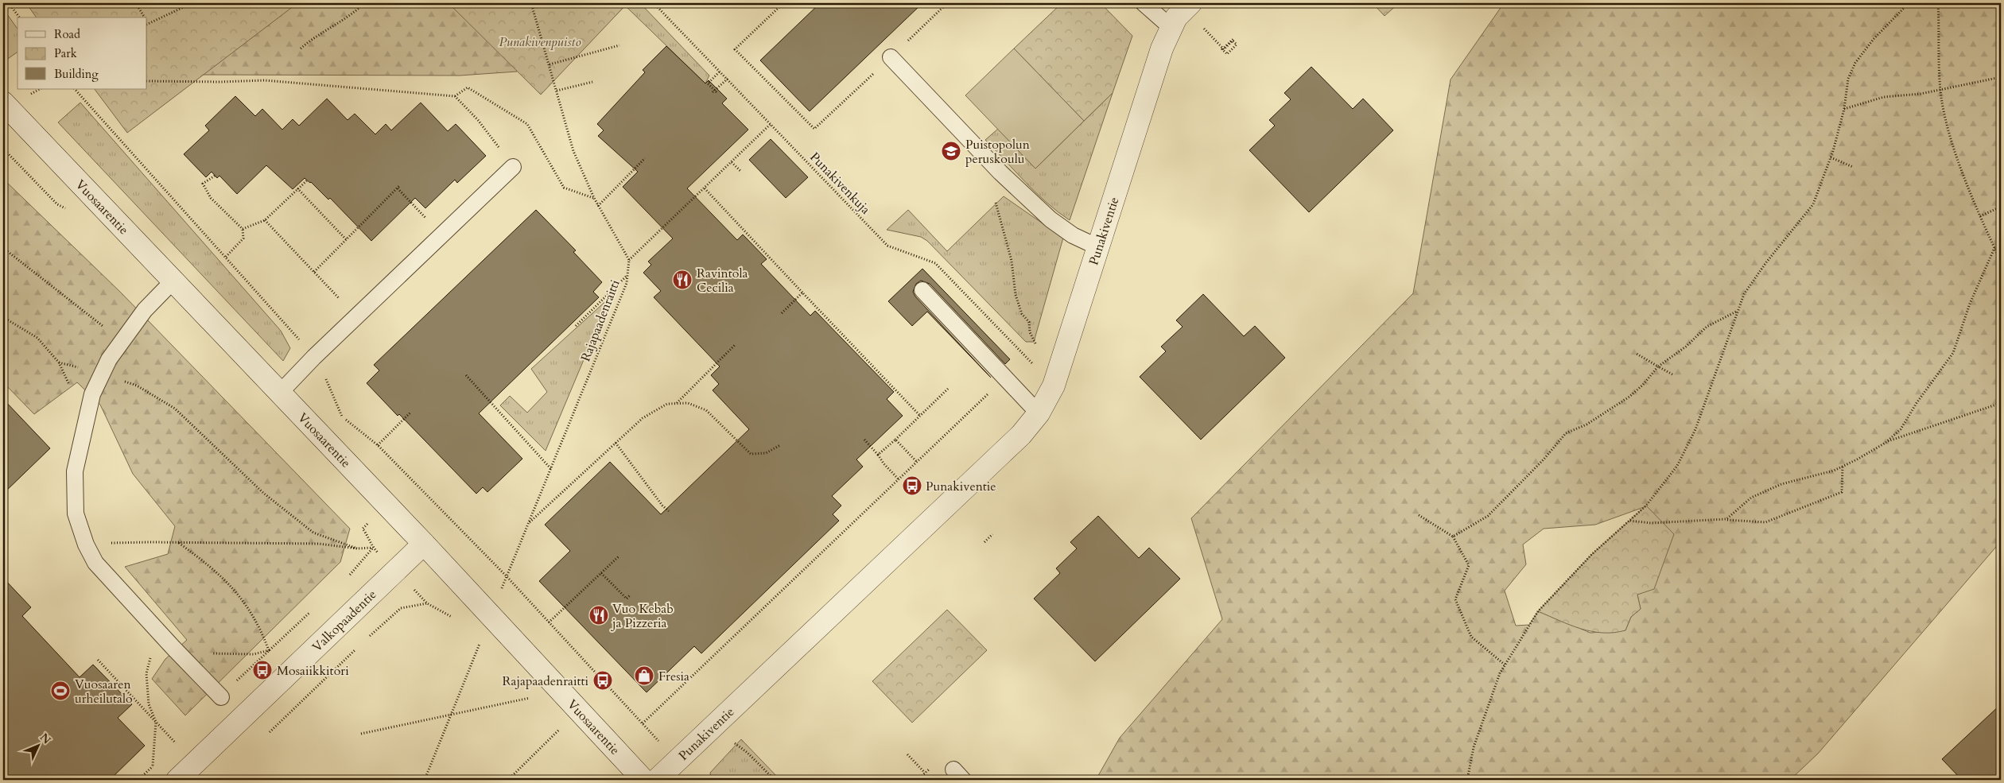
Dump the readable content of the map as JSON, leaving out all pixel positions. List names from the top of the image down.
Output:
{
  "streets": {
    "street": ["Vuosaarentie", "Punakiventie", "Valkopaadentie"],
    "path": ["Punakivenkuja", "Rajapaadenraitti"]
  },
  "crossings": [
    ["Vuosaarentie", "Valkopaadentie"]
  ],
  "parks": ["Punakivenpuisto"],
  "places": {
    "school or university": ["Puistopolun peruskoulu"],
    "restaurant": ["Ravintola Cecilia", "Vuo Kebab ja Pizzeria"],
    "bus stop": ["Punakiventie", "Mosaiikkitori", "Rajapaadenraitti"],
    "shop": ["Fresia"],
    "sports": ["Vuosaaren urheilutalo"]
  },
  "legend": ["Road", "Park", "Building"],
  "north": "top right"
}
